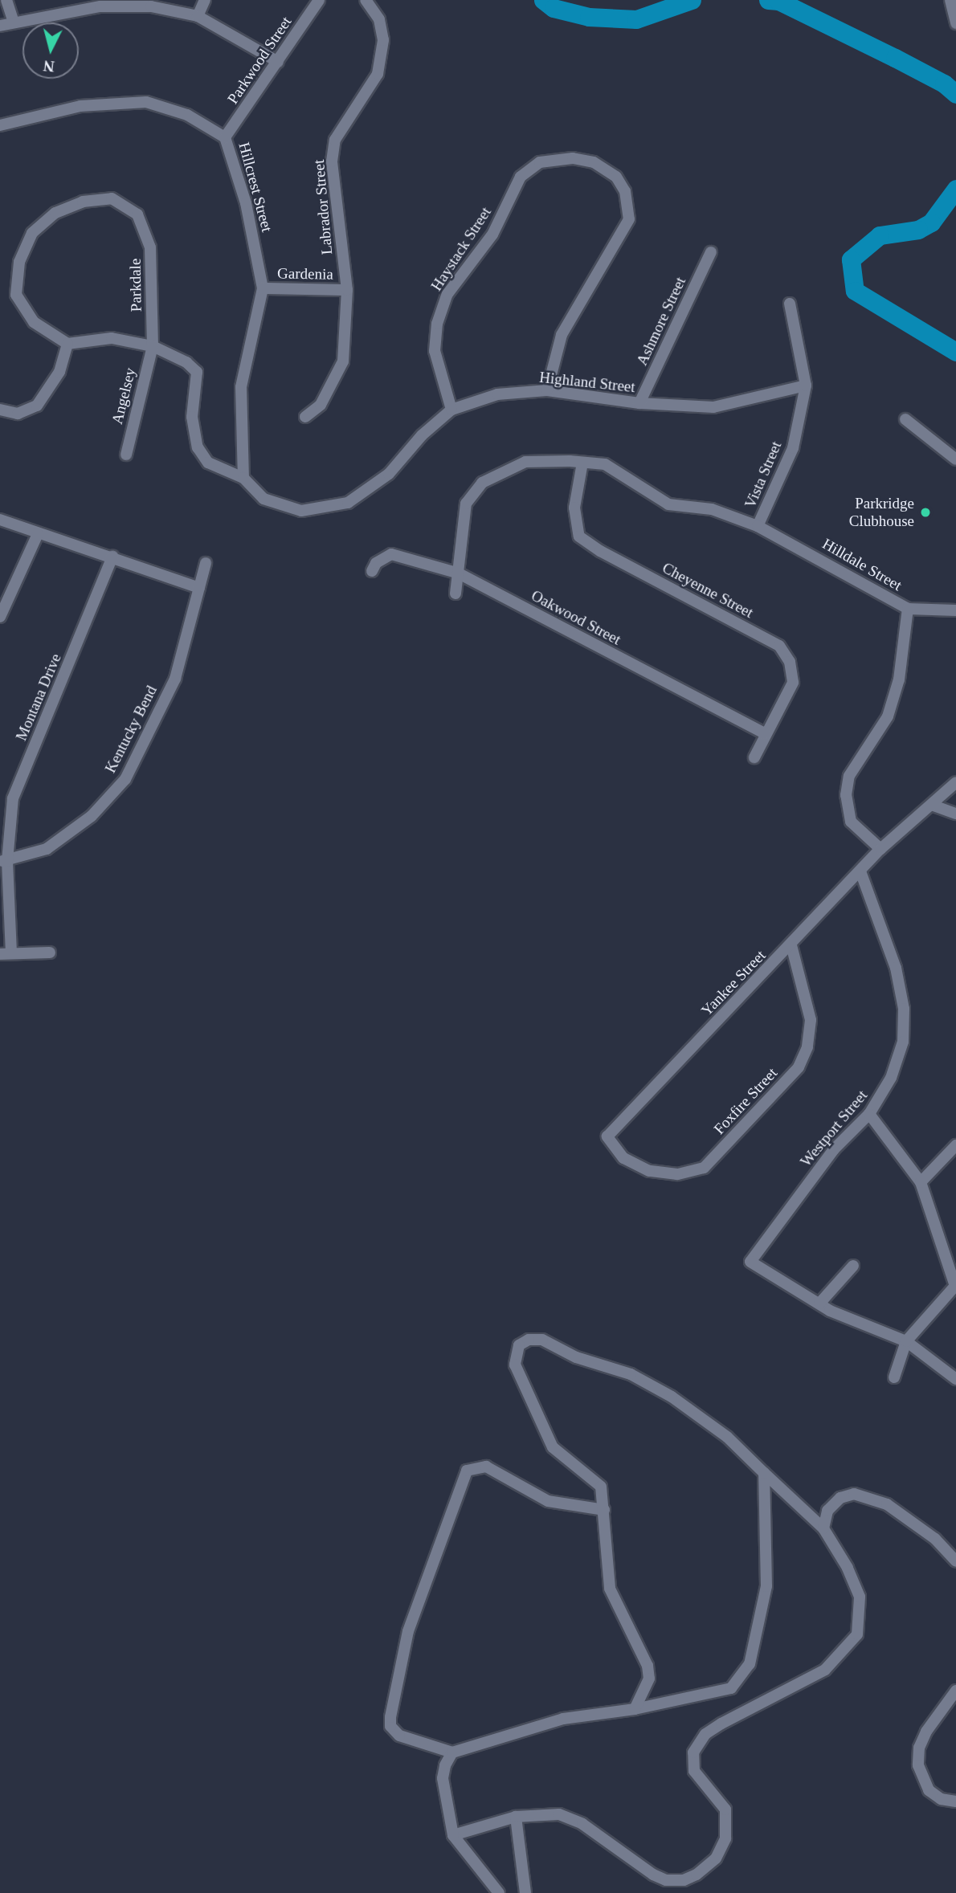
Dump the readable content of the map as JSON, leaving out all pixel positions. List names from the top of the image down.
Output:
{
  "streets": {
    "street": [
      "Parkwood Street",
      "Hillcrest Street",
      "Labrador Street",
      "Haystack Street",
      "Gardenia",
      "Parkdale",
      "Ashmore Street",
      "Highland Street",
      "Angelsey",
      "Vista Street",
      "Hilldale Street",
      "Cheyenne Street",
      "Oakwood Street",
      "Montana Drive",
      "Kentucky Bend",
      "Yankee Street",
      "Foxfire Street",
      "Westport Street"
    ]
  },
  "crossings": [
    ["Parkwood Street", "Hillcrest Street"],
    ["Hillcrest Street", "Gardenia"],
    ["Hillcrest Street", "Highland Street"],
    ["Labrador Street", "Gardenia"],
    ["Haystack Street", "Highland Street"],
    ["Parkdale", "Angelsey"],
    ["Ashmore Street", "Highland Street"],
    ["Highland Street", "Vista Street"],
    ["Vista Street", "Hilldale Street"],
    ["Hilldale Street", "Cheyenne Street"],
    ["Hilldale Street", "Oakwood Street"],
    ["Cheyenne Street", "Oakwood Street"],
    ["Montana Drive", "Kentucky Bend"],
    ["Yankee Street", "Foxfire Street"],
    ["Yankee Street", "Westport Street"]
  ],
  "places": ["Parkridge Clubhouse"],
  "north": "bottom"
}
